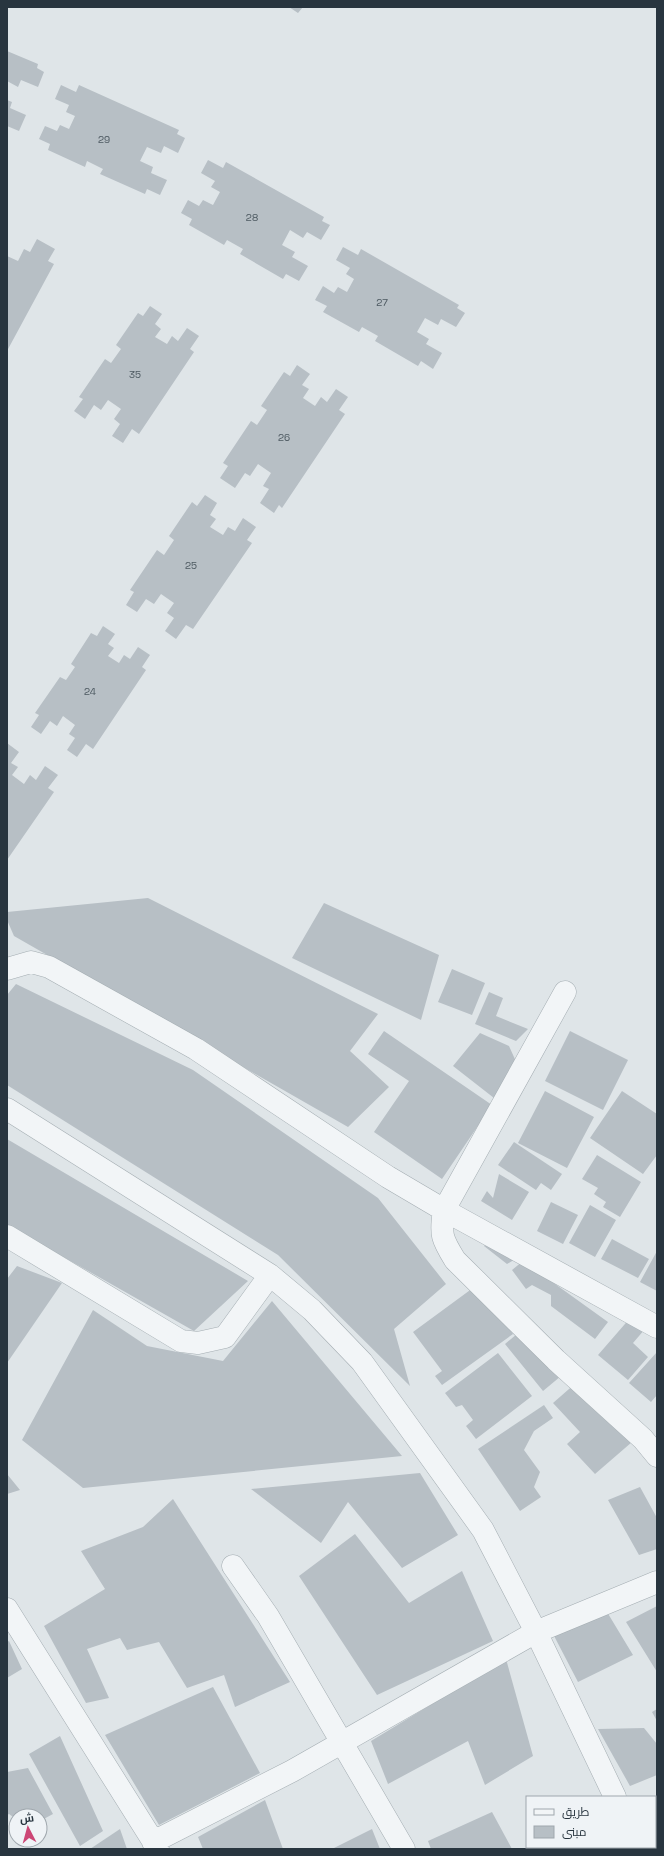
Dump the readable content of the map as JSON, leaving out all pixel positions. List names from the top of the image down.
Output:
{
  "house_numbers": [
    "29",
    "28",
    "27",
    "35",
    "26",
    "25",
    "24"
  ],
  "legend": ["طريق", "مبنى"],
  "north": "top"
}
